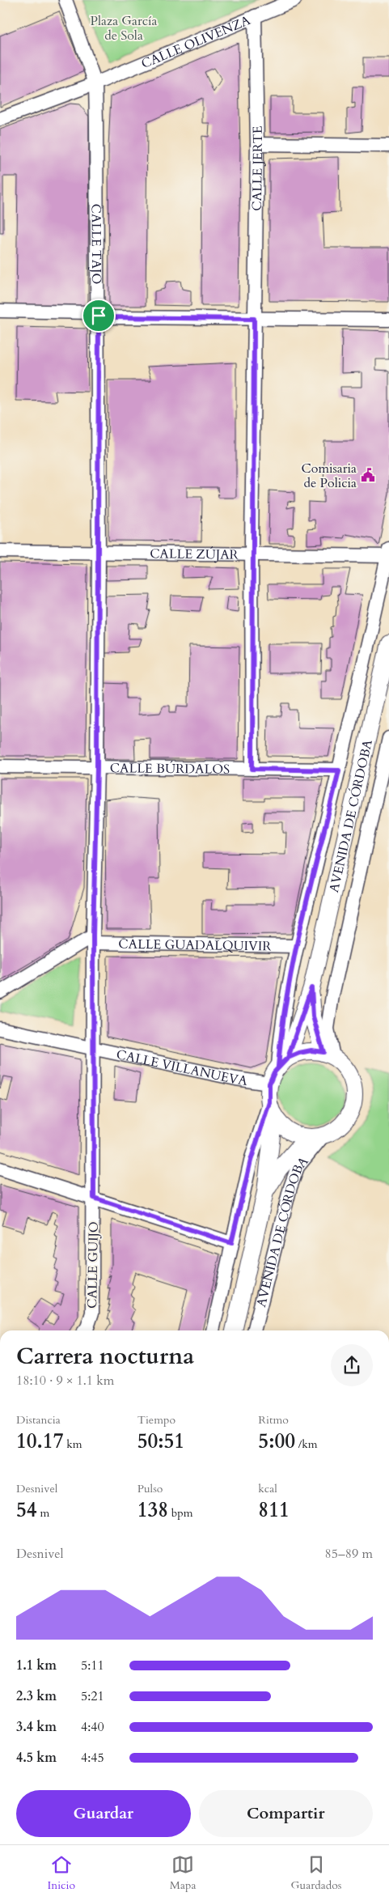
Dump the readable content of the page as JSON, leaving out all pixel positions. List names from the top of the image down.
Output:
{
  "streets": {
    "street": [
      "CALLE OLIVENZA",
      "CALLE JERTE",
      "CALLE TAJO",
      "CALLE ZÚJAR",
      "CALLE BÚRDALOS",
      "AVENIDA DE CÓRDOBA",
      "CALLE GUADALQUIVIR",
      "CALLE VILLANUEVA",
      "CALLE GUIJO"
    ]
  },
  "crossings": [
    ["CALLE OLIVENZA", "CALLE JERTE"],
    ["CALLE OLIVENZA", "CALLE TAJO"],
    ["CALLE JERTE", "CALLE ZÚJAR"],
    ["CALLE JERTE", "CALLE BÚRDALOS"],
    ["CALLE TAJO", "CALLE ZÚJAR"],
    ["CALLE TAJO", "CALLE BÚRDALOS"],
    ["CALLE TAJO", "CALLE GUADALQUIVIR"],
    ["CALLE TAJO", "CALLE GUIJO"],
    ["CALLE ZÚJAR", "AVENIDA DE CÓRDOBA"],
    ["CALLE BÚRDALOS", "AVENIDA DE CÓRDOBA"],
    ["AVENIDA DE CÓRDOBA", "CALLE GUADALQUIVIR"],
    ["AVENIDA DE CÓRDOBA", "CALLE VILLANUEVA"],
    ["CALLE GUADALQUIVIR", "CALLE GUIJO"],
    ["CALLE VILLANUEVA", "CALLE GUIJO"]
  ],
  "parks": ["Plaza García de Sola"],
  "places": {
    "public building": ["Comisaria de Policia"]
  },
  "page": {
    "heading": ["Carrera nocturna", "18:10 · 9 × 1.1 km"],
    "stats": [
      ["Distancia", "10.17 km"],
      ["Tiempo", "50:51"],
      ["Ritmo", "5:00 /km"],
      ["Desnivel", "54 m"],
      ["Pulso", "138 bpm"],
      ["kcal", "811"]
    ],
    "chart": ["Desnivel", "85–89 m"],
    "list": [
      {
        "name": "1.1 km",
        "note": "5:11"
      },
      {
        "name": "2.3 km",
        "note": "5:21"
      },
      {
        "name": "3.4 km",
        "note": "4:40"
      },
      {
        "name": "4.5 km",
        "note": "4:45"
      }
    ],
    "buttons": ["Guardar", "Compartir"],
    "tabs": ["Inicio", "Mapa", "Guardados"]
  }
}
